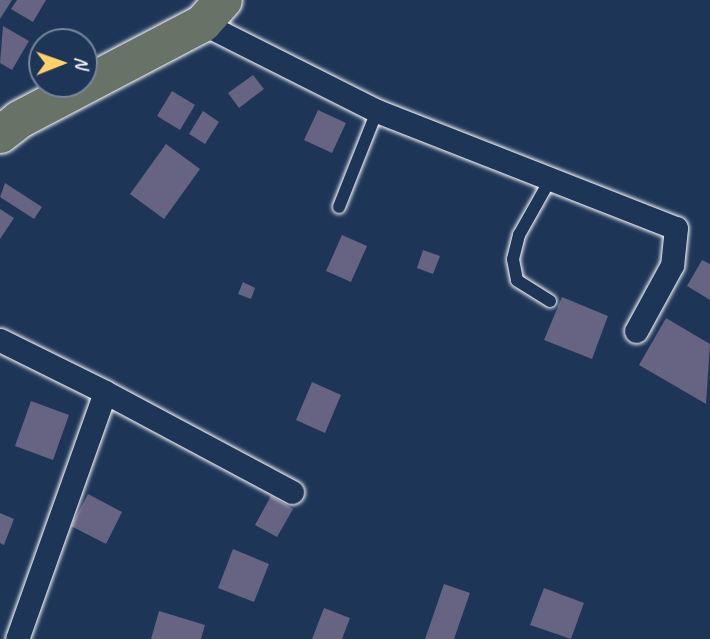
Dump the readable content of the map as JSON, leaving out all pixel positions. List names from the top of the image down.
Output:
{
  "north": "right"
}
